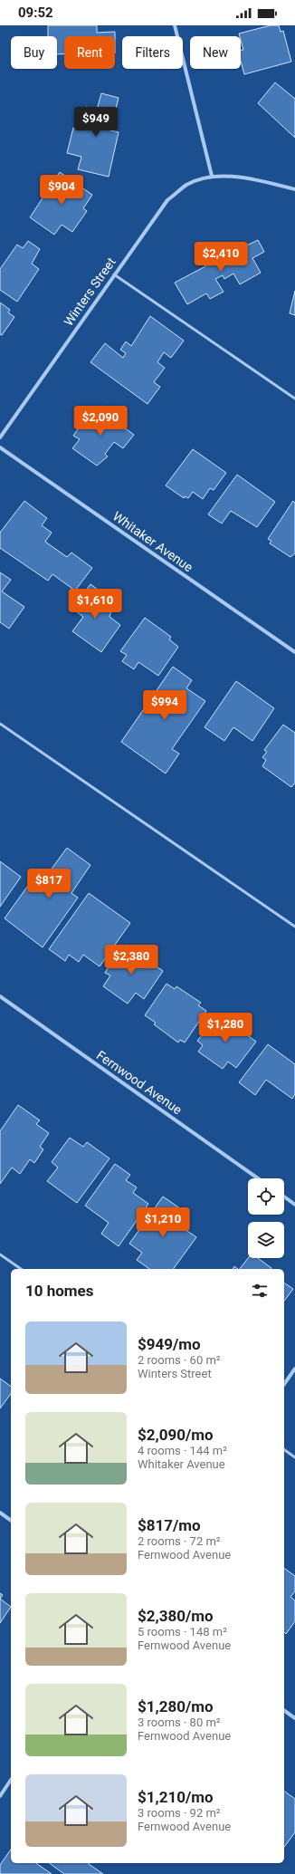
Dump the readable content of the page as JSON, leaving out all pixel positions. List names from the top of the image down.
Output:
{
  "streets": {
    "street": ["Winters Street", "Whitaker Avenue", "Fernwood Avenue"]
  },
  "page": {
    "status": "09:52",
    "chip": [
      "Buy",
      "Rent",
      "Filters",
      "New"
    ],
    "price": [
      "$949",
      "$904",
      "$2,410",
      "$2,090",
      "$1,610",
      "$994",
      "$817",
      "$2,380",
      "$1,280",
      "$1,210"
    ],
    "heading": "10 homes",
    "list": [
      {
        "name": "$949/mo",
        "note": "2 rooms · 60 m² · Winters Street"
      },
      {
        "name": "$2,090/mo",
        "note": "4 rooms · 144 m² · Whitaker Avenue"
      },
      {
        "name": "$817/mo",
        "note": "2 rooms · 72 m² · Fernwood Avenue"
      },
      {
        "name": "$2,380/mo",
        "note": "5 rooms · 148 m² · Fernwood Avenue"
      },
      {
        "name": "$1,280/mo",
        "note": "3 rooms · 80 m² · Fernwood Avenue"
      },
      {
        "name": "$1,210/mo",
        "note": "3 rooms · 92 m² · Fernwood Avenue"
      }
    ]
  }
}
